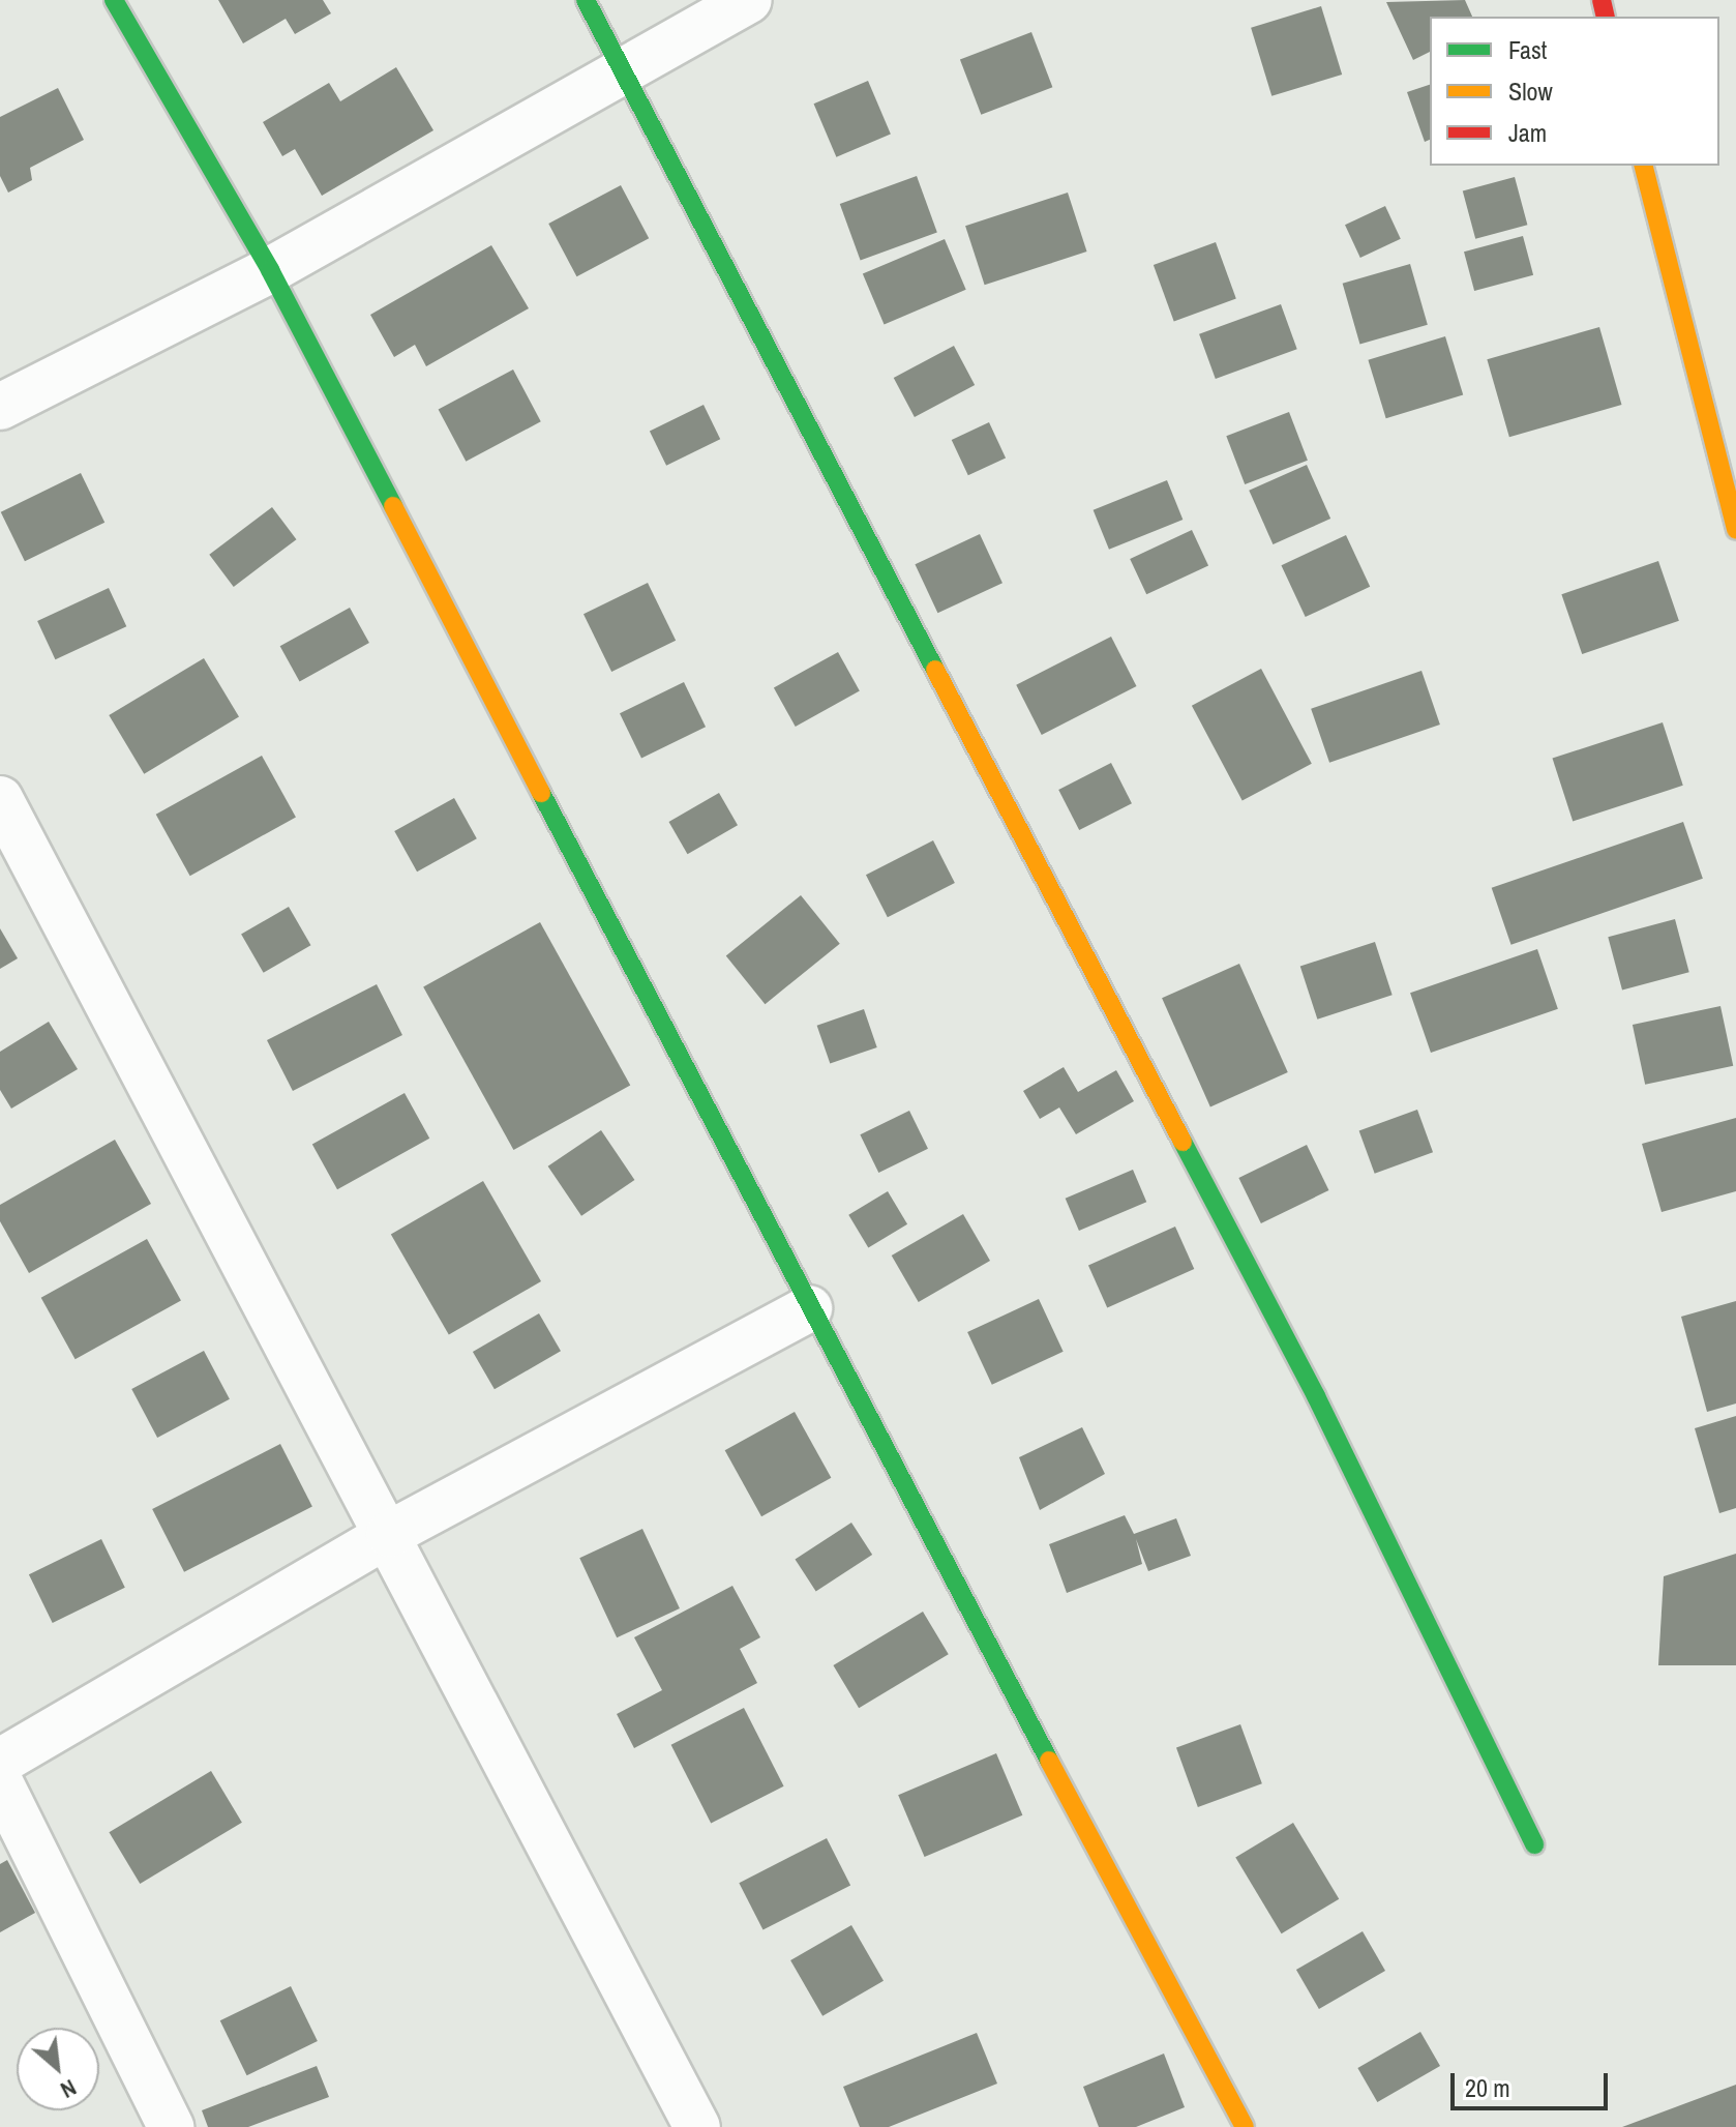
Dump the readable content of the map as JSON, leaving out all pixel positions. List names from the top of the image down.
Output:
{
  "legend": ["Fast", "Slow", "Jam"],
  "scale_bar": "20 m",
  "north": "bottom right"
}
